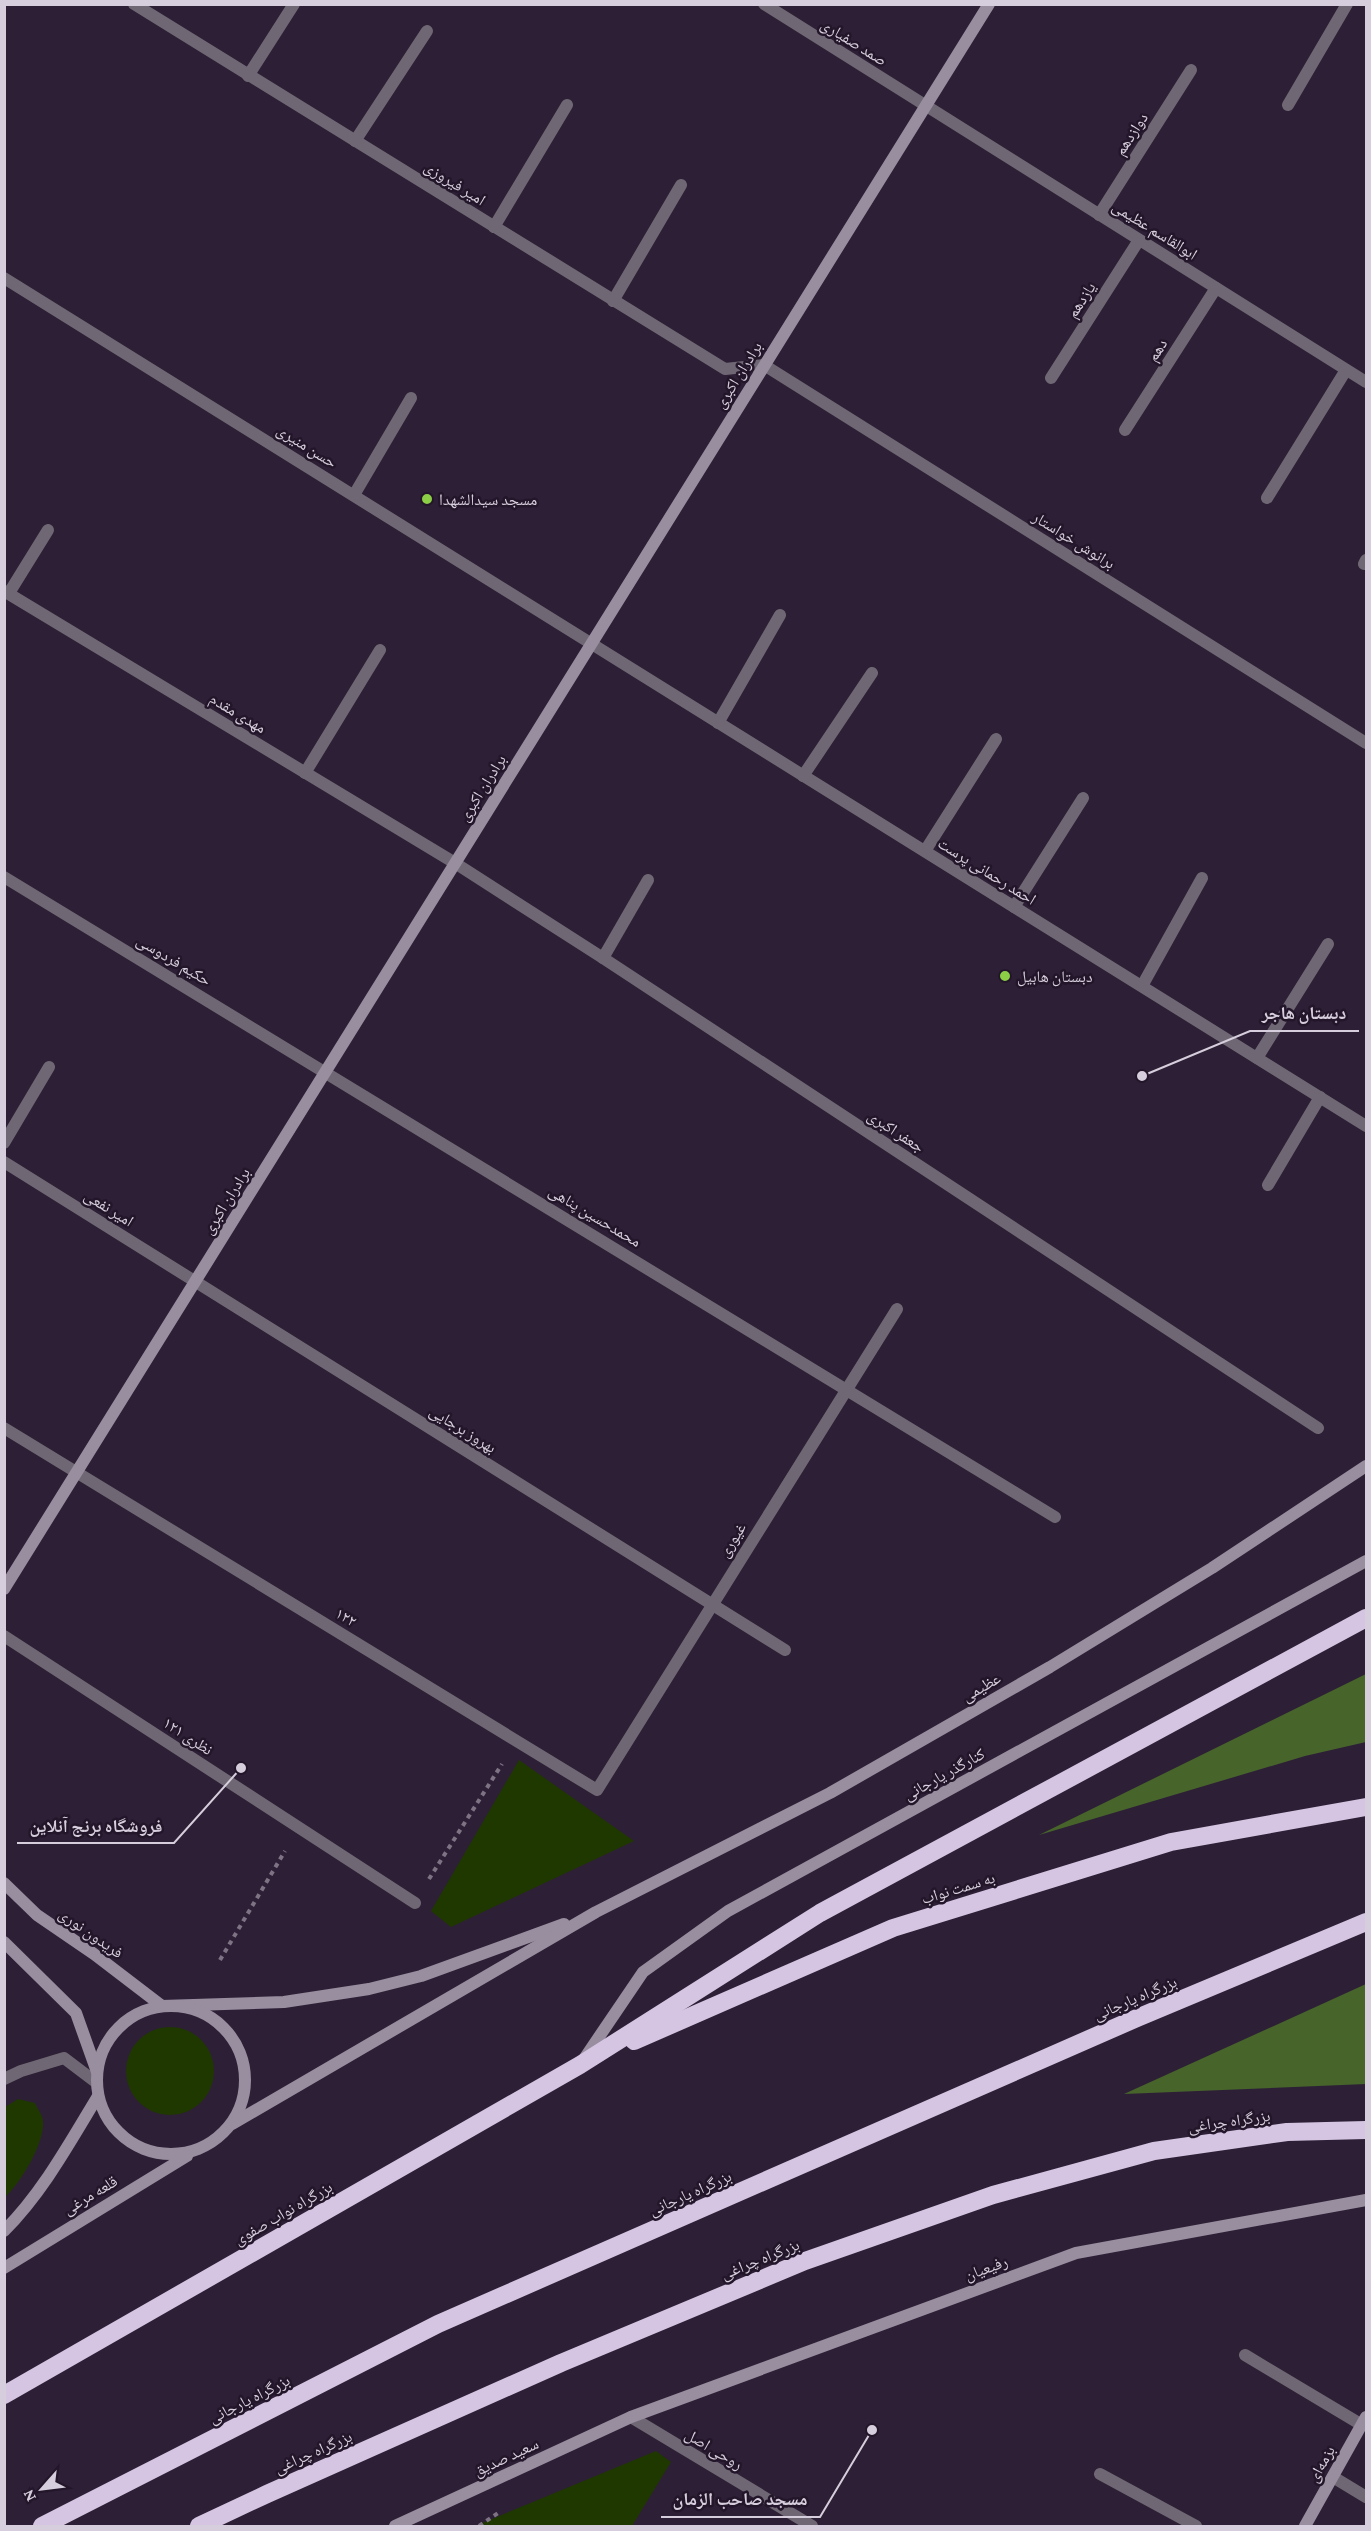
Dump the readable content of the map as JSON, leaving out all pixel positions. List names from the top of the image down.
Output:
{
  "streets": {
    "highway": [
      "به سمت نواب",
      "بزرگراه یارجانی",
      "بزرگراه چراغی",
      "بزرگراه نواب صفوی"
    ],
    "street": [
      "صمد صفیاری",
      "دوازدهم",
      "امیر فیروزی",
      "ابوالقاسم عظیمی",
      "یازدهم",
      "دهم",
      "برادران اکبری",
      "حسن منیری",
      "برانوش خواستار",
      "مهدی مقدم",
      "احمد رحمانی پرست",
      "حکیم فردوسی",
      "جعفر اکبری",
      "امیر نفعی",
      "محمدحسین پناهی",
      "بهروز برجایی",
      "غیوری",
      "۱۲۲",
      "عظیمی",
      "نظری ۱۲۱",
      "کنارگذر یارجانی",
      "فریدون نوری",
      "قلعه مرغی",
      "رفیعیان",
      "روحی اصل",
      "سعید صدیق",
      "بزمه‌ای"
    ]
  },
  "crossings": [
    ["صمد صفیاری", "ابوالقاسم عظیمی"],
    ["صمد صفیاری", "برادران اکبری"],
    ["دوازدهم", "ابوالقاسم عظیمی"],
    ["امیر فیروزی", "برادران اکبری"],
    ["امیر فیروزی", "برانوش خواستار"],
    ["ابوالقاسم عظیمی", "یازدهم"],
    ["ابوالقاسم عظیمی", "دهم"],
    ["ابوالقاسم عظیمی", "برادران اکبری"],
    ["برادران اکبری", "حسن منیری"],
    ["برادران اکبری", "برانوش خواستار"],
    ["برادران اکبری", "مهدی مقدم"],
    ["برادران اکبری", "احمد رحمانی پرست"],
    ["برادران اکبری", "حکیم فردوسی"],
    ["برادران اکبری", "جعفر اکبری"],
    ["برادران اکبری", "امیر نفعی"],
    ["برادران اکبری", "محمدحسین پناهی"],
    ["برادران اکبری", "بهروز برجایی"],
    ["برادران اکبری", "۱۲۲"],
    ["حسن منیری", "احمد رحمانی پرست"],
    ["مهدی مقدم", "جعفر اکبری"],
    ["حکیم فردوسی", "محمدحسین پناهی"],
    ["امیر نفعی", "بهروز برجایی"],
    ["محمدحسین پناهی", "غیوری"],
    ["بهروز برجایی", "غیوری"],
    ["غیوری", "۱۲۲"],
    ["کنارگذر یارجانی", "به سمت نواب"],
    ["کنارگذر یارجانی", "بزرگراه نواب صفوی"],
    ["به سمت نواب", "بزرگراه نواب صفوی"],
    ["فریدون نوری", "قلعه مرغی"],
    ["رفیعیان", "روحی اصل"],
    ["رفیعیان", "سعید صدیق"],
    ["روحی اصل", "سعید صدیق"]
  ],
  "places": [
    "مسجد سیدالشهدا",
    "دبستان هابیل",
    "دبستان هاجر",
    "فروشگاه برنج آنلاین",
    "مسجد صاحب الزمان"
  ],
  "north": "bottom left"
}
